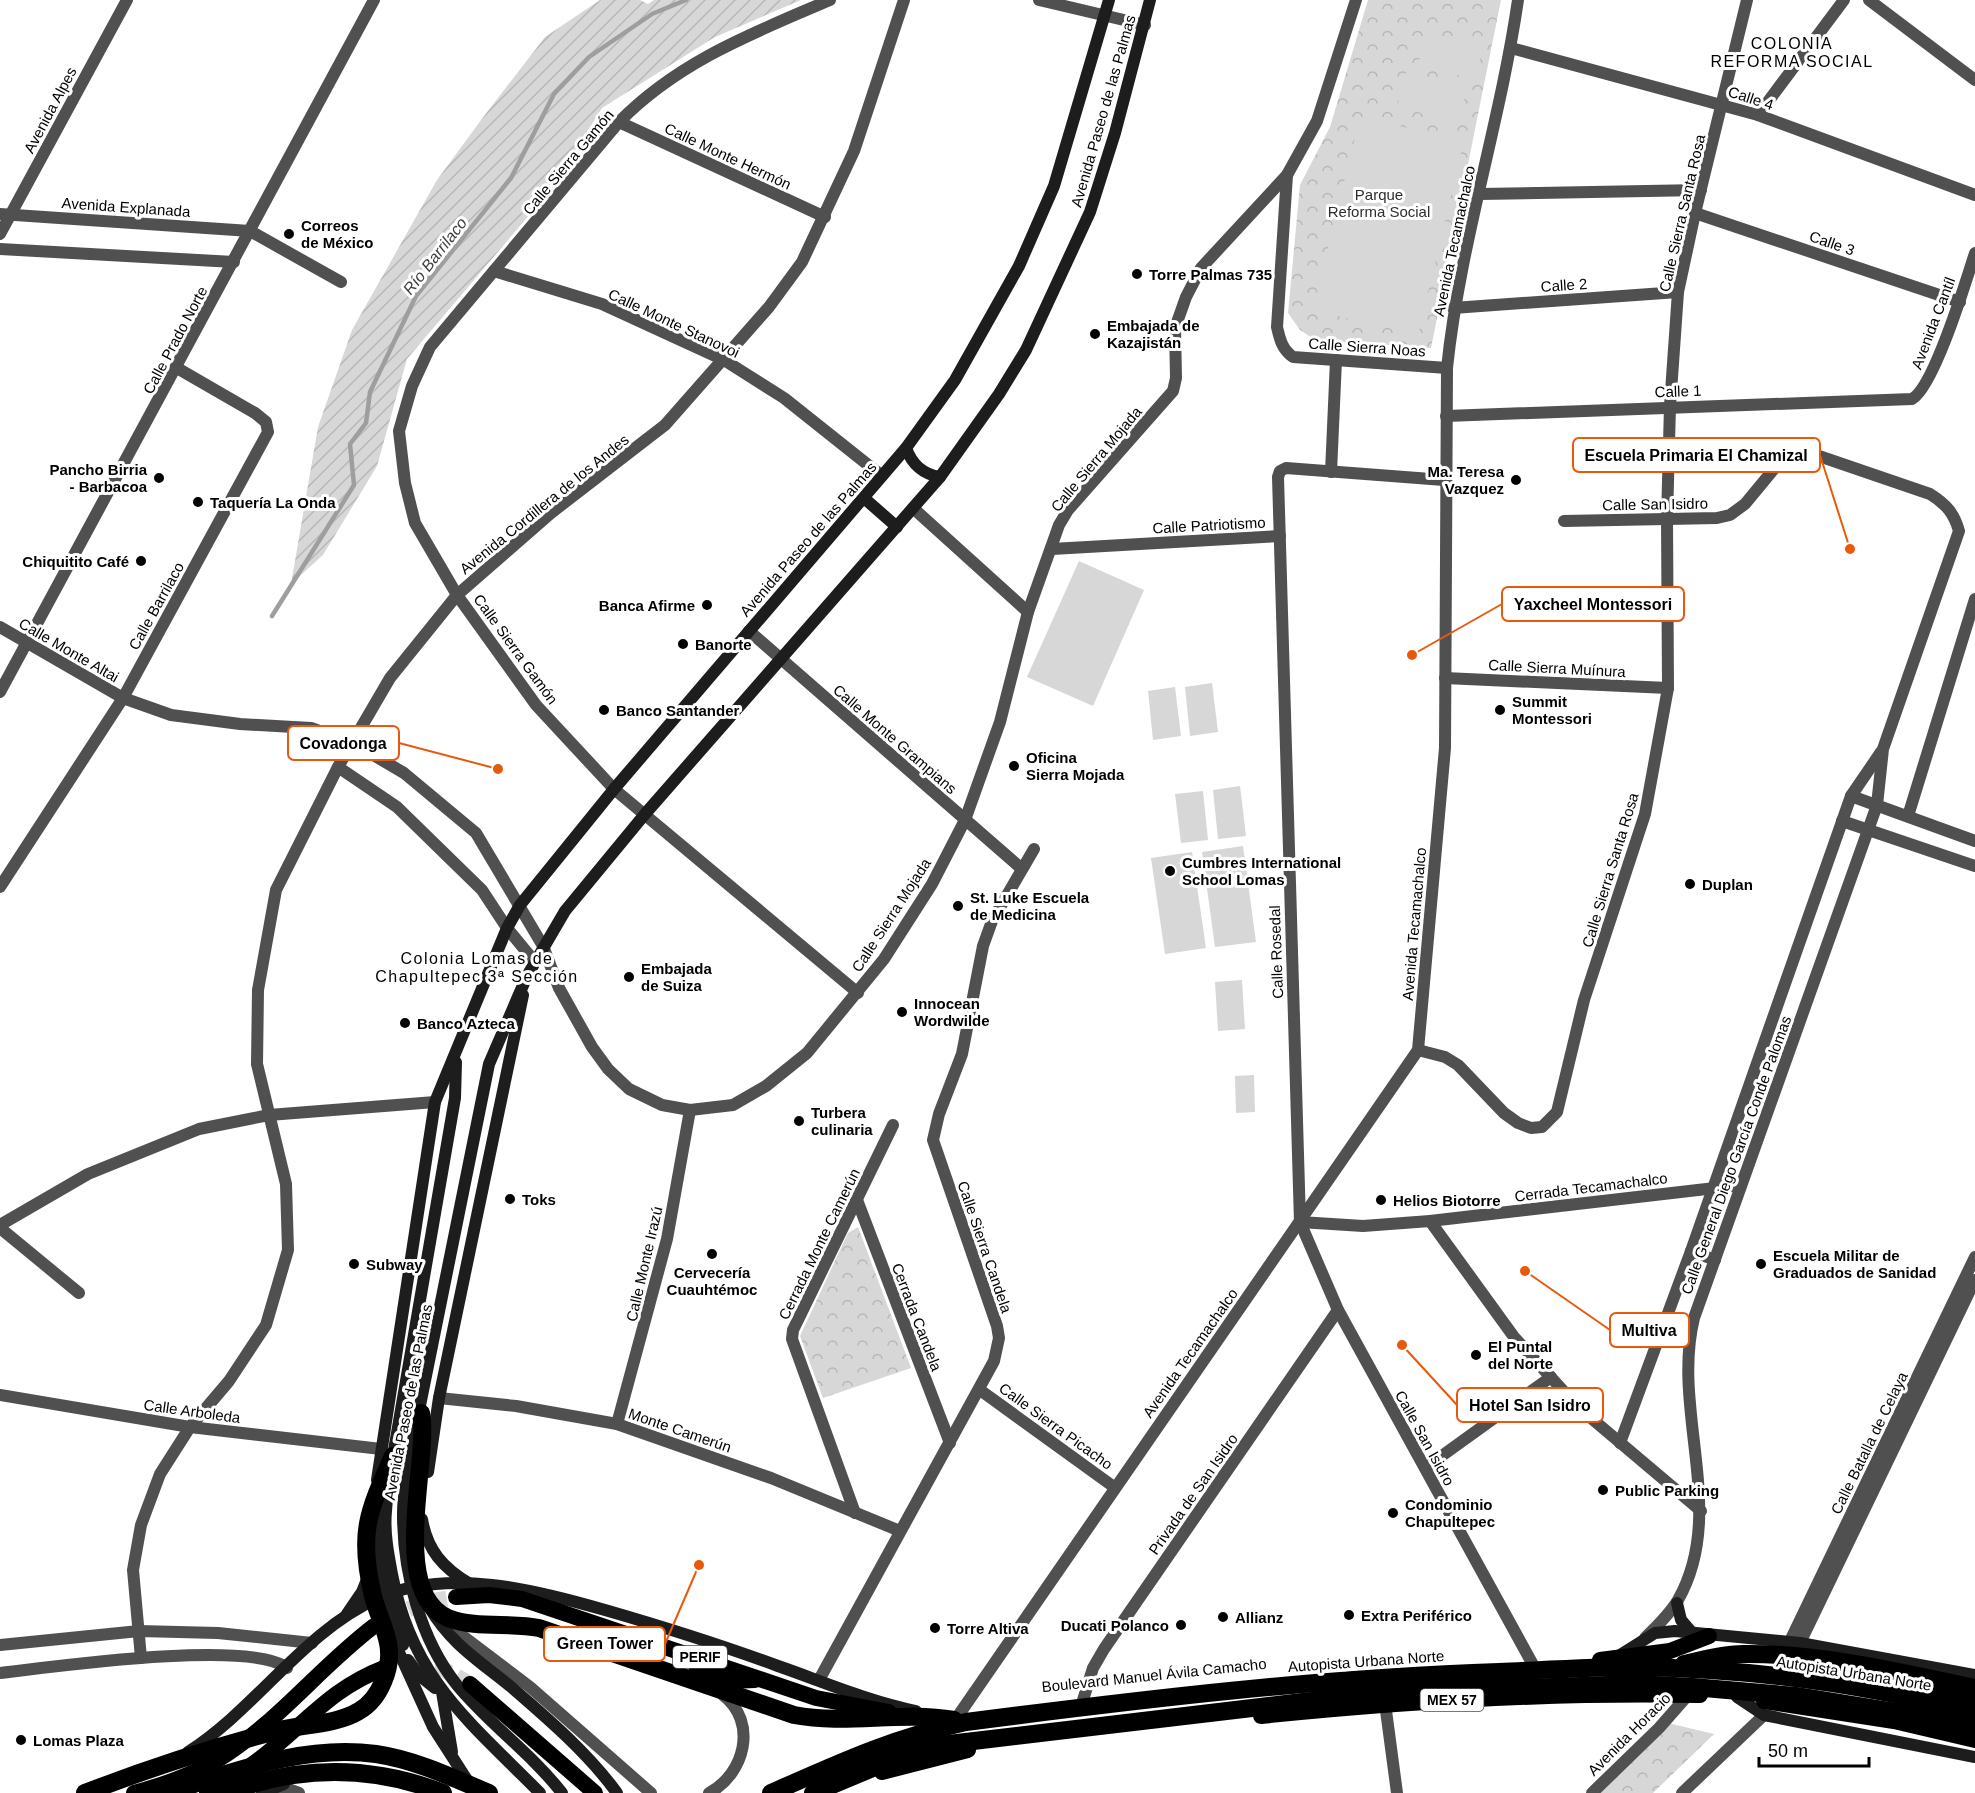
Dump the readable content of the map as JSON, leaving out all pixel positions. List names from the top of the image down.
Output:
{
  "streets": {
    "highway": [
      "PERIF",
      "Autopista Urbana Norte",
      "Boulevard Manuel Ávila Camacho",
      "MEX 57"
    ],
    "main road": ["Avenida Paseo de las Palmas"],
    "street": [
      "Calle 4",
      "Avenida Alpes",
      "Calle Monte Hermón",
      "Calle Sierra Gamón",
      "Avenida Explanada",
      "Calle Sierra Santa Rosa",
      "Avenida Tecamachalco",
      "Calle 3",
      "Calle 2",
      "Calle Monte Stanovoi",
      "Avenida Cantíl",
      "Calle Prado Norte",
      "Calle Sierra Noas",
      "Calle 1",
      "Calle Sierra Mojada",
      "Avenida Cordillera de los Andes",
      "Calle San Isidro",
      "Calle Patriotismo",
      "Calle Barrilaco",
      "Calle Monte Altai",
      "Calle Sierra Muínura",
      "Calle Monte Grampians",
      "Calle Rosedal",
      "Calle General Diego García Conde Palomas",
      "Cerrada Tecamachalco",
      "Cerrada Monte Camerún",
      "Calle Sierra Candela",
      "Calle Monte Irazú",
      "Cerrada Candela",
      "Calle Arboleda",
      "Calle Sierra Picacho",
      "Monte Camerún",
      "Calle Batalla de Celaya",
      "Privada de San Isidro",
      "Avenida Horacio"
    ]
  },
  "crossings": [
    ["Calle 4", "Calle Sierra Santa Rosa"],
    ["Calle 4", "Avenida Tecamachalco"],
    ["Avenida Alpes", "Avenida Explanada"],
    ["Avenida Paseo de las Palmas", "Calle Sierra Gamón"],
    ["Avenida Paseo de las Palmas", "Calle Monte Stanovoi"],
    ["Avenida Paseo de las Palmas", "Calle Sierra Mojada"],
    ["Avenida Paseo de las Palmas", "Calle Monte Grampians"],
    ["Avenida Paseo de las Palmas", "Calle Arboleda"],
    ["Avenida Paseo de las Palmas", "Monte Camerún"],
    ["Avenida Paseo de las Palmas", "Boulevard Manuel Ávila Camacho"],
    ["Calle Monte Hermón", "Calle Sierra Gamón"],
    ["Calle Monte Hermón", "Avenida Cordillera de los Andes"],
    ["Calle Sierra Gamón", "Calle Monte Stanovoi"],
    ["Calle Sierra Gamón", "Calle Sierra Mojada"],
    ["Calle Sierra Gamón", "Avenida Cordillera de los Andes"],
    ["Avenida Explanada", "Calle Prado Norte"],
    ["Calle Sierra Santa Rosa", "Avenida Tecamachalco"],
    ["Calle Sierra Santa Rosa", "Calle 3"],
    ["Calle Sierra Santa Rosa", "Calle 2"],
    ["Calle Sierra Santa Rosa", "Calle 1"],
    ["Calle Sierra Santa Rosa", "Calle San Isidro"],
    ["Calle Sierra Santa Rosa", "Calle Sierra Muínura"],
    ["Avenida Tecamachalco", "Calle 2"],
    ["Avenida Tecamachalco", "Calle Sierra Noas"],
    ["Avenida Tecamachalco", "Calle 1"],
    ["Avenida Tecamachalco", "Calle San Isidro"],
    ["Avenida Tecamachalco", "Calle Patriotismo"],
    ["Avenida Tecamachalco", "Calle Sierra Muínura"],
    ["Avenida Tecamachalco", "Calle Rosedal"],
    ["Avenida Tecamachalco", "Cerrada Tecamachalco"],
    ["Avenida Tecamachalco", "Calle Sierra Picacho"],
    ["Avenida Tecamachalco", "Autopista Urbana Norte"],
    ["Avenida Tecamachalco", "Boulevard Manuel Ávila Camacho"],
    ["Calle 3", "Avenida Cantíl"],
    ["Calle Monte Stanovoi", "Avenida Cordillera de los Andes"],
    ["Avenida Cantíl", "Calle 1"],
    ["Calle Prado Norte", "Calle Barrilaco"],
    ["Calle Prado Norte", "Calle Monte Altai"],
    ["Calle Sierra Noas", "Calle Sierra Mojada"],
    ["Calle Sierra Mojada", "Avenida Cordillera de los Andes"],
    ["Calle Sierra Mojada", "Calle Patriotismo"],
    ["Calle Sierra Mojada", "Calle Barrilaco"],
    ["Calle Sierra Mojada", "Calle Monte Altai"],
    ["Calle Sierra Mojada", "Calle Monte Grampians"],
    ["Calle Sierra Mojada", "Calle Monte Irazú"],
    ["Avenida Cordillera de los Andes", "Calle Arboleda"],
    ["Calle San Isidro", "Calle Rosedal"],
    ["Calle San Isidro", "Calle General Diego García Conde Palomas"],
    ["Calle San Isidro", "Cerrada Tecamachalco"],
    ["Calle San Isidro", "Privada de San Isidro"],
    ["Calle San Isidro", "Boulevard Manuel Ávila Camacho"],
    ["Calle Patriotismo", "Calle Rosedal"],
    ["Calle Barrilaco", "Calle Monte Altai"],
    ["Calle Monte Grampians", "Calle Sierra Candela"],
    ["Calle Rosedal", "Cerrada Tecamachalco"],
    ["Calle General Diego García Conde Palomas", "Cerrada Tecamachalco"],
    ["Cerrada Monte Camerún", "Cerrada Candela"],
    ["Cerrada Monte Camerún", "Monte Camerún"],
    ["Calle Sierra Candela", "Cerrada Candela"],
    ["Calle Sierra Candela", "Calle Sierra Picacho"],
    ["Calle Sierra Candela", "Monte Camerún"],
    ["Calle Sierra Candela", "Boulevard Manuel Ávila Camacho"],
    ["Calle Monte Irazú", "Monte Camerún"],
    ["Privada de San Isidro", "Boulevard Manuel Ávila Camacho"],
    ["Autopista Urbana Norte", "Boulevard Manuel Ávila Camacho"],
    ["MEX 57", "Avenida Horacio"]
  ],
  "districts": ["COLONIA REFORMA SOCIAL", "Colonia Lomas de Chapultepec 3ª Sección"],
  "water": ["Río Barrilaco"],
  "parks": ["Parque Reforma Social"],
  "places": [
    "Correos de México",
    "Torre Palmas 735",
    "Embajada de Kazajistán",
    "Pancho Birria - Barbacoa",
    "Ma. Teresa Vazquez",
    "Taquería La Onda",
    "Escuela Primaria El Chamizal",
    "Chiquitito Café",
    "Banca Afirme",
    "Banorte",
    "Yaxcheel Montessori",
    "Banco Santander",
    "Summit Montessori",
    "Oficina Sierra Mojada",
    "Covadonga",
    "Cumbres International School Lomas",
    "Duplan",
    "St. Luke Escuela de Medicina",
    "Embajada de Suiza",
    "Innocean Wordwilde",
    "Banco Azteca",
    "Turbera culinaria",
    "Toks",
    "Helios Biotorre",
    "Cervecería Cuauhtémoc",
    "Subway",
    "Escuela Militar de Graduados de Sanidad",
    "Multiva",
    "Hotel San Isidro",
    "El Puntal del Norte",
    "Public Parking",
    "Condominio Chapultepec",
    "Green Tower",
    "Extra Periférico",
    "Allianz",
    "Ducati Polanco",
    "Torre Altiva",
    "Lomas Plaza"
  ],
  "scale_bar": "50 m"
}
